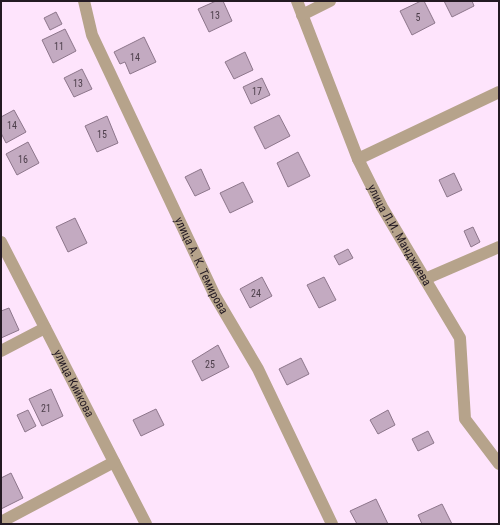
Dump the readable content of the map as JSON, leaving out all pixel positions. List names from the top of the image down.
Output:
{
  "streets": {
    "street": ["улица Л.И. Манджиева", "улица А. К. Темирова", "улица Кийкова"]
  },
  "house_numbers": [
    "13",
    "5",
    "11",
    "14",
    "13",
    "17",
    "14",
    "15",
    "16",
    "24",
    "25",
    "21"
  ]
}
